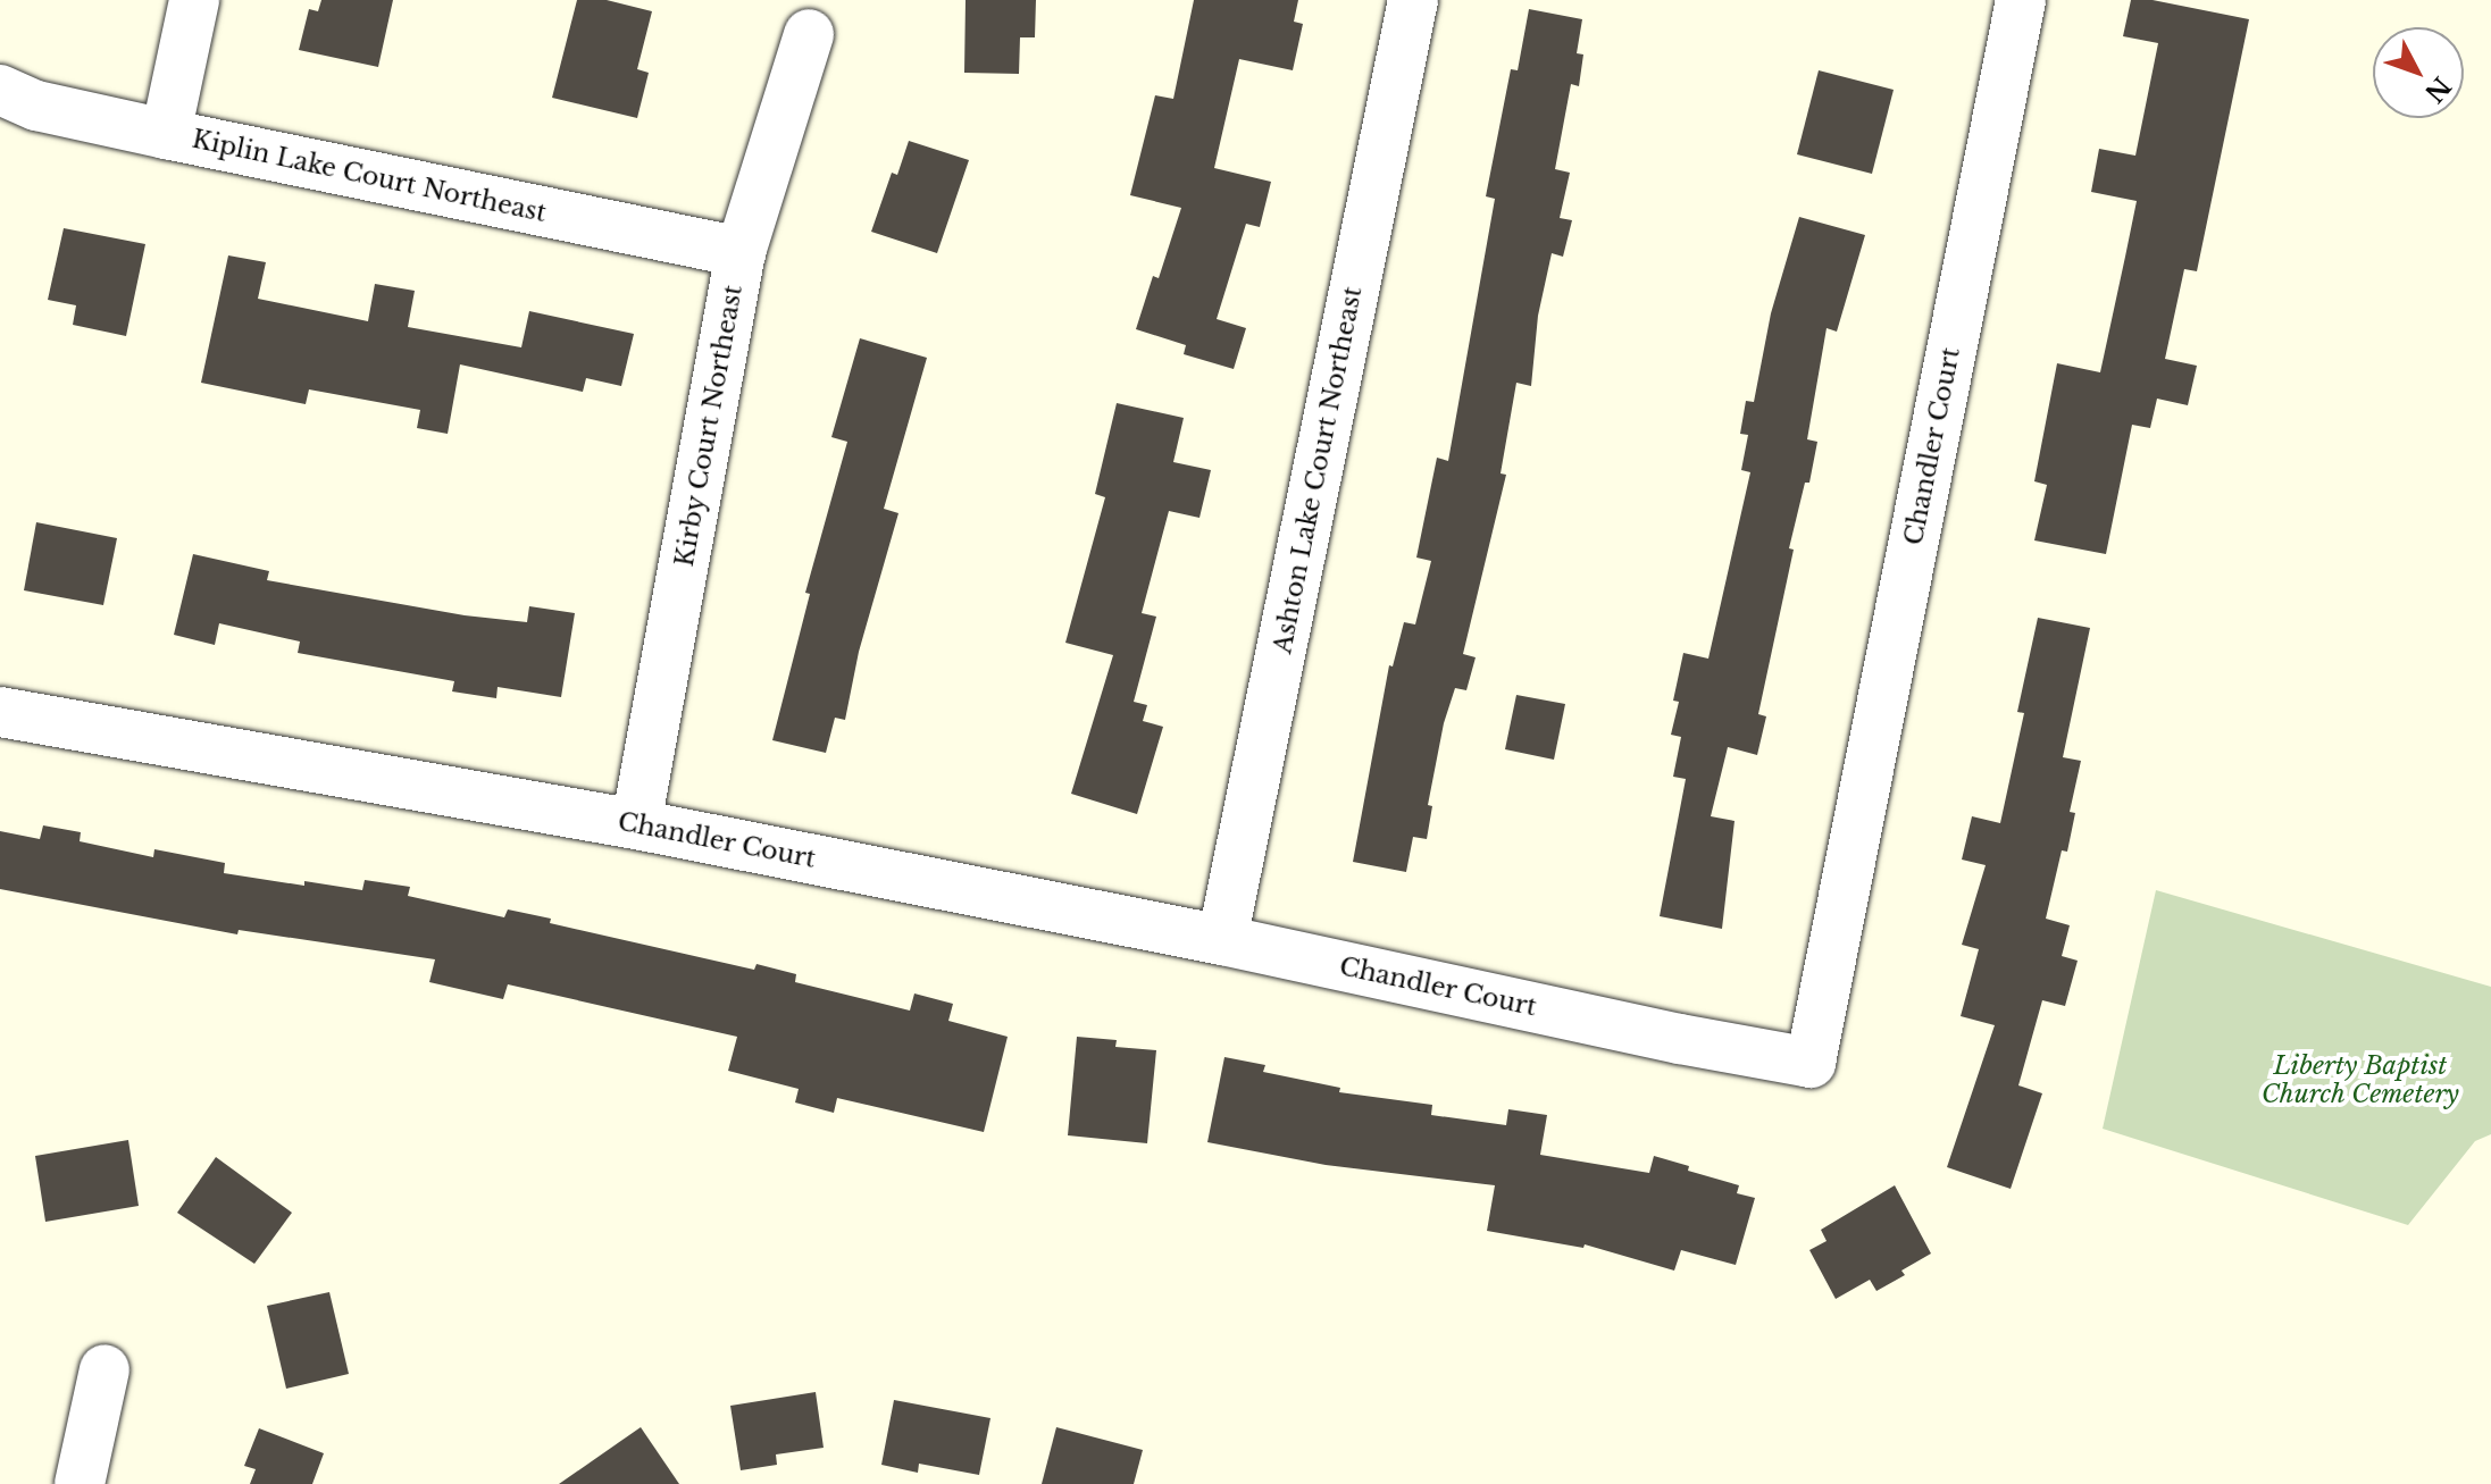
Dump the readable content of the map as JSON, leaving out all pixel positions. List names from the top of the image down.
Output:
{
  "streets": {
    "street": [
      "Kiplin Lake Court Northeast",
      "Kirby Court Northeast",
      "Chandler Court",
      "Ashton Lake Court Northeast"
    ]
  },
  "crossings": [
    ["Kiplin Lake Court Northeast", "Kirby Court Northeast"],
    ["Kirby Court Northeast", "Chandler Court"],
    ["Chandler Court", "Ashton Lake Court Northeast"]
  ],
  "parks": ["Liberty Baptist Church Cemetery"],
  "north": "bottom right"
}
